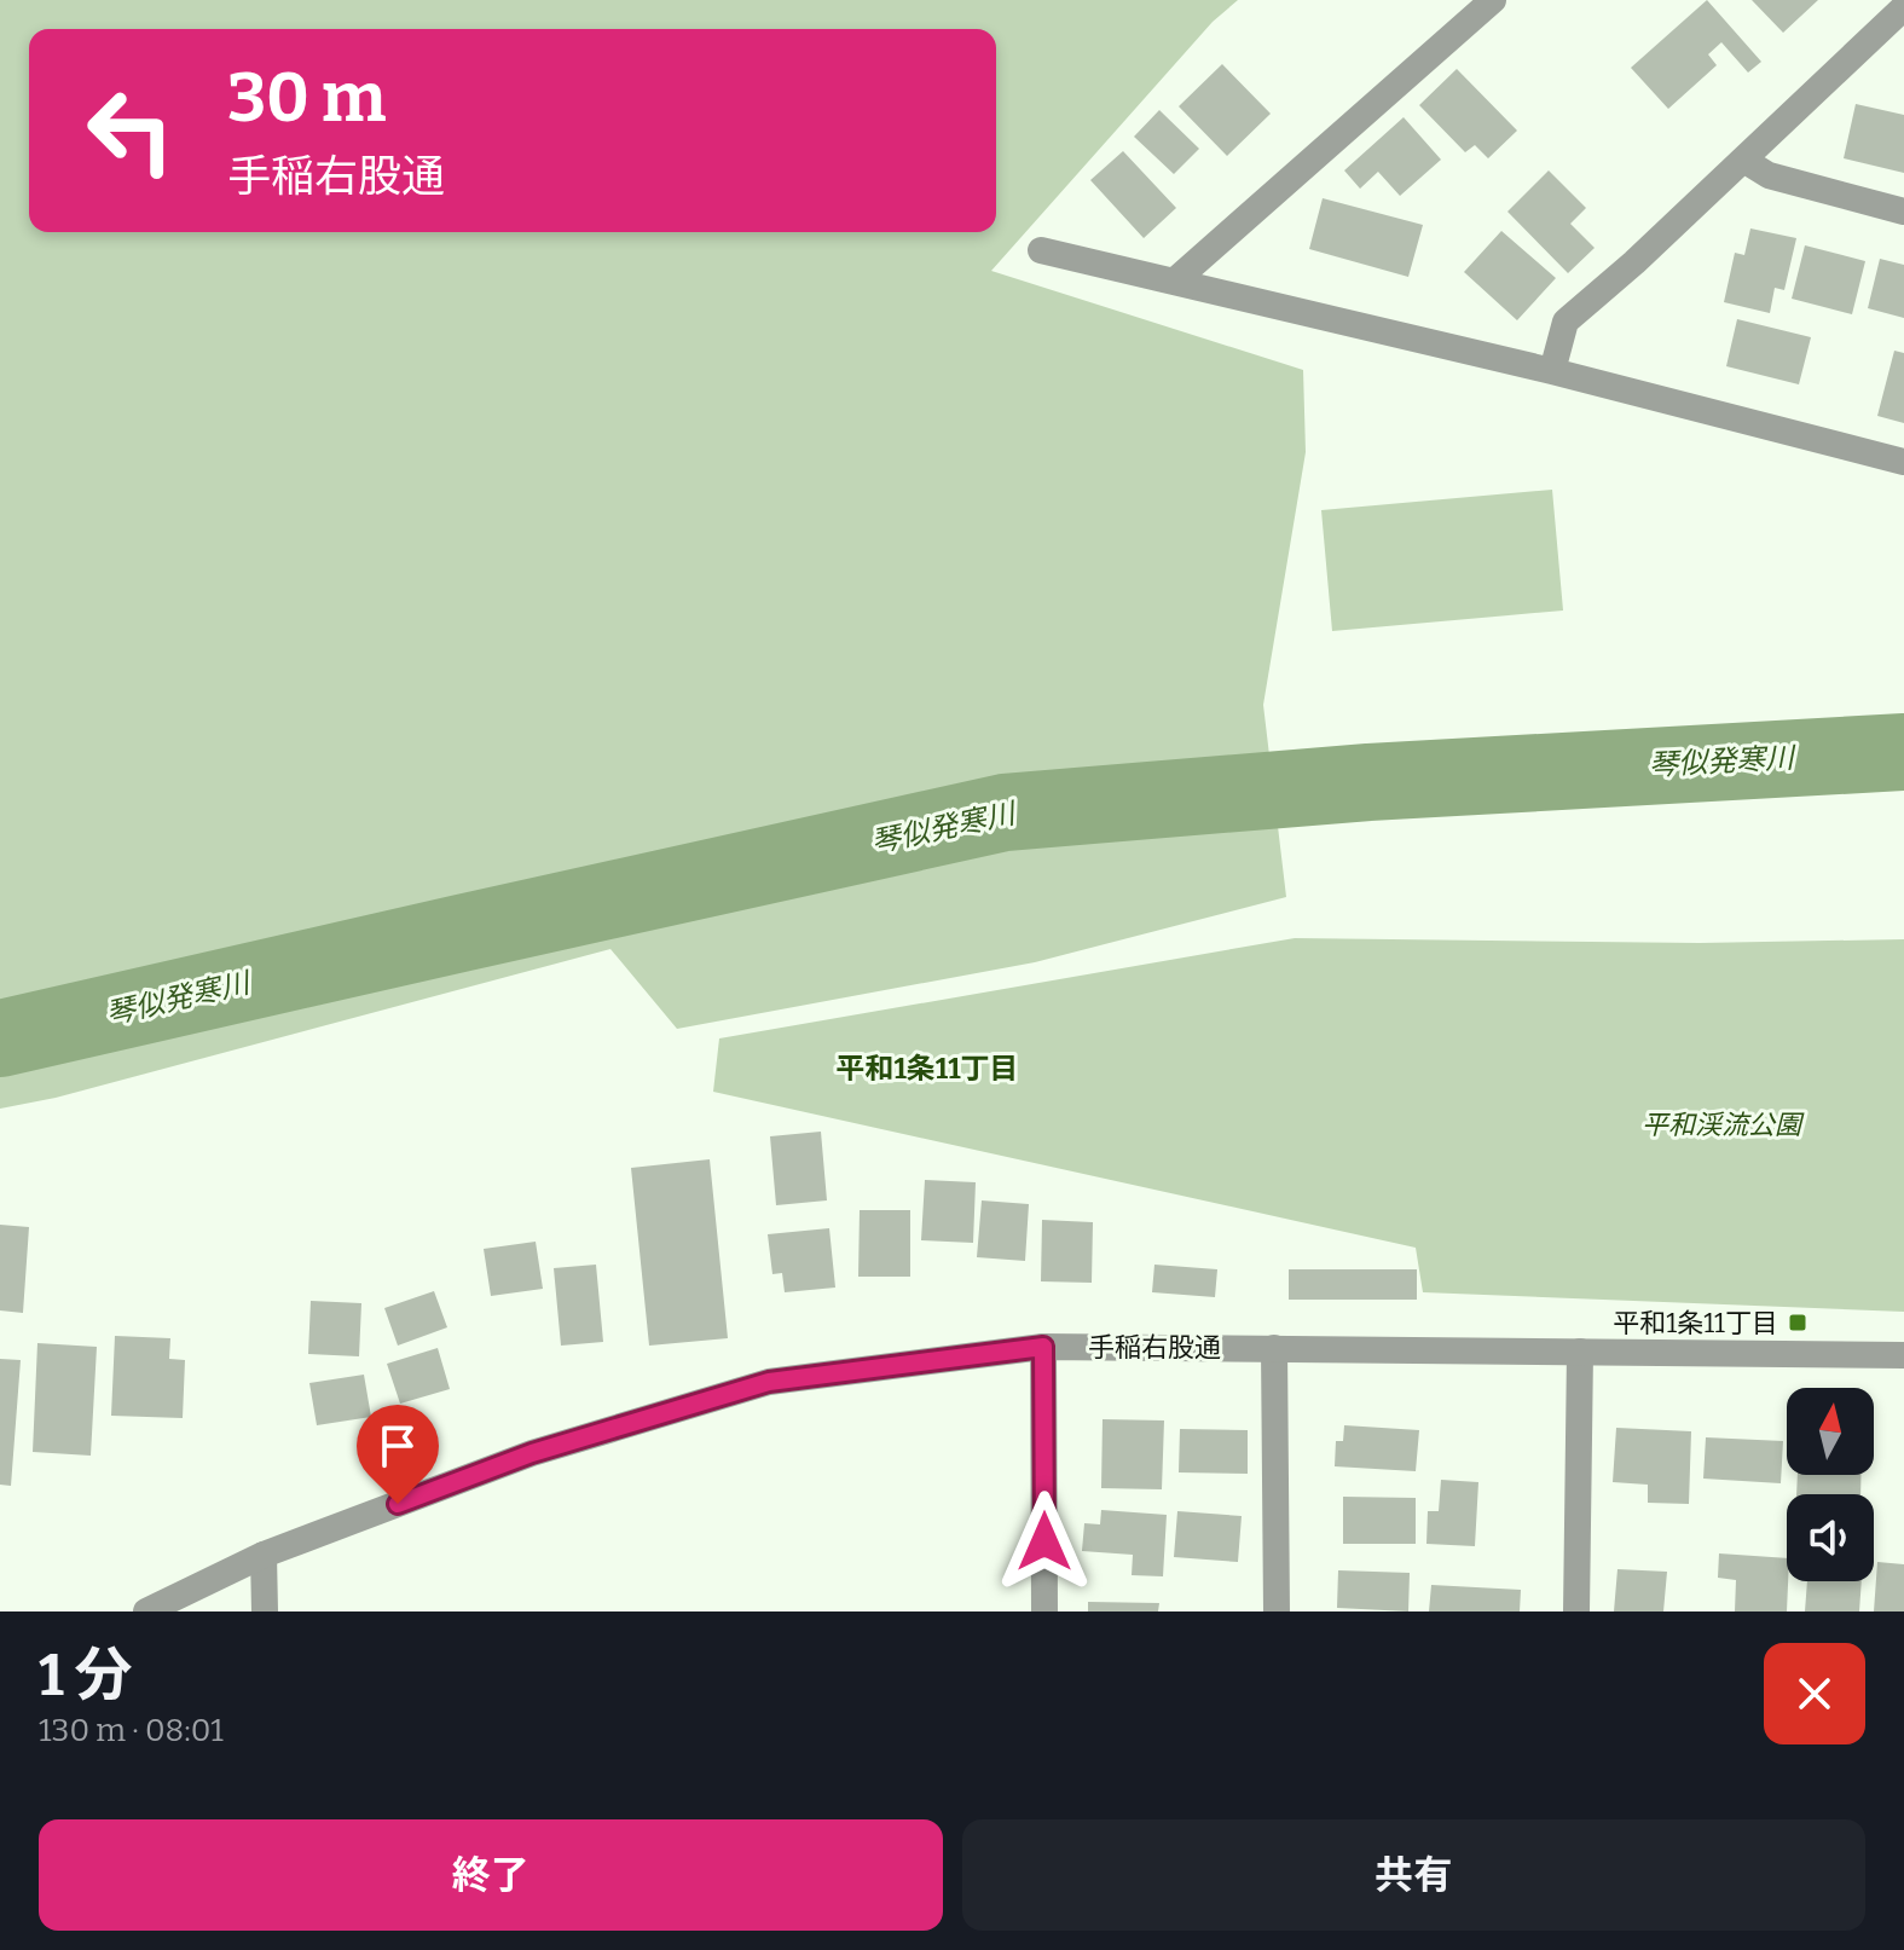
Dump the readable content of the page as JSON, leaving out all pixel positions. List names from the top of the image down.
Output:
{
  "streets": {
    "street": ["手稲右股通"]
  },
  "districts": ["平和1条11丁目"],
  "water": ["琴似発寒川"],
  "parks": ["平和渓流公園"],
  "places": {
    "transit": ["平和1条11丁目"]
  },
  "north": "top",
  "page": {
    "turn": ["30 m", "手稲右股通"],
    "heading": ["1 分", "130 m · 08:01"],
    "buttons": ["終了", "共有"]
  }
}
